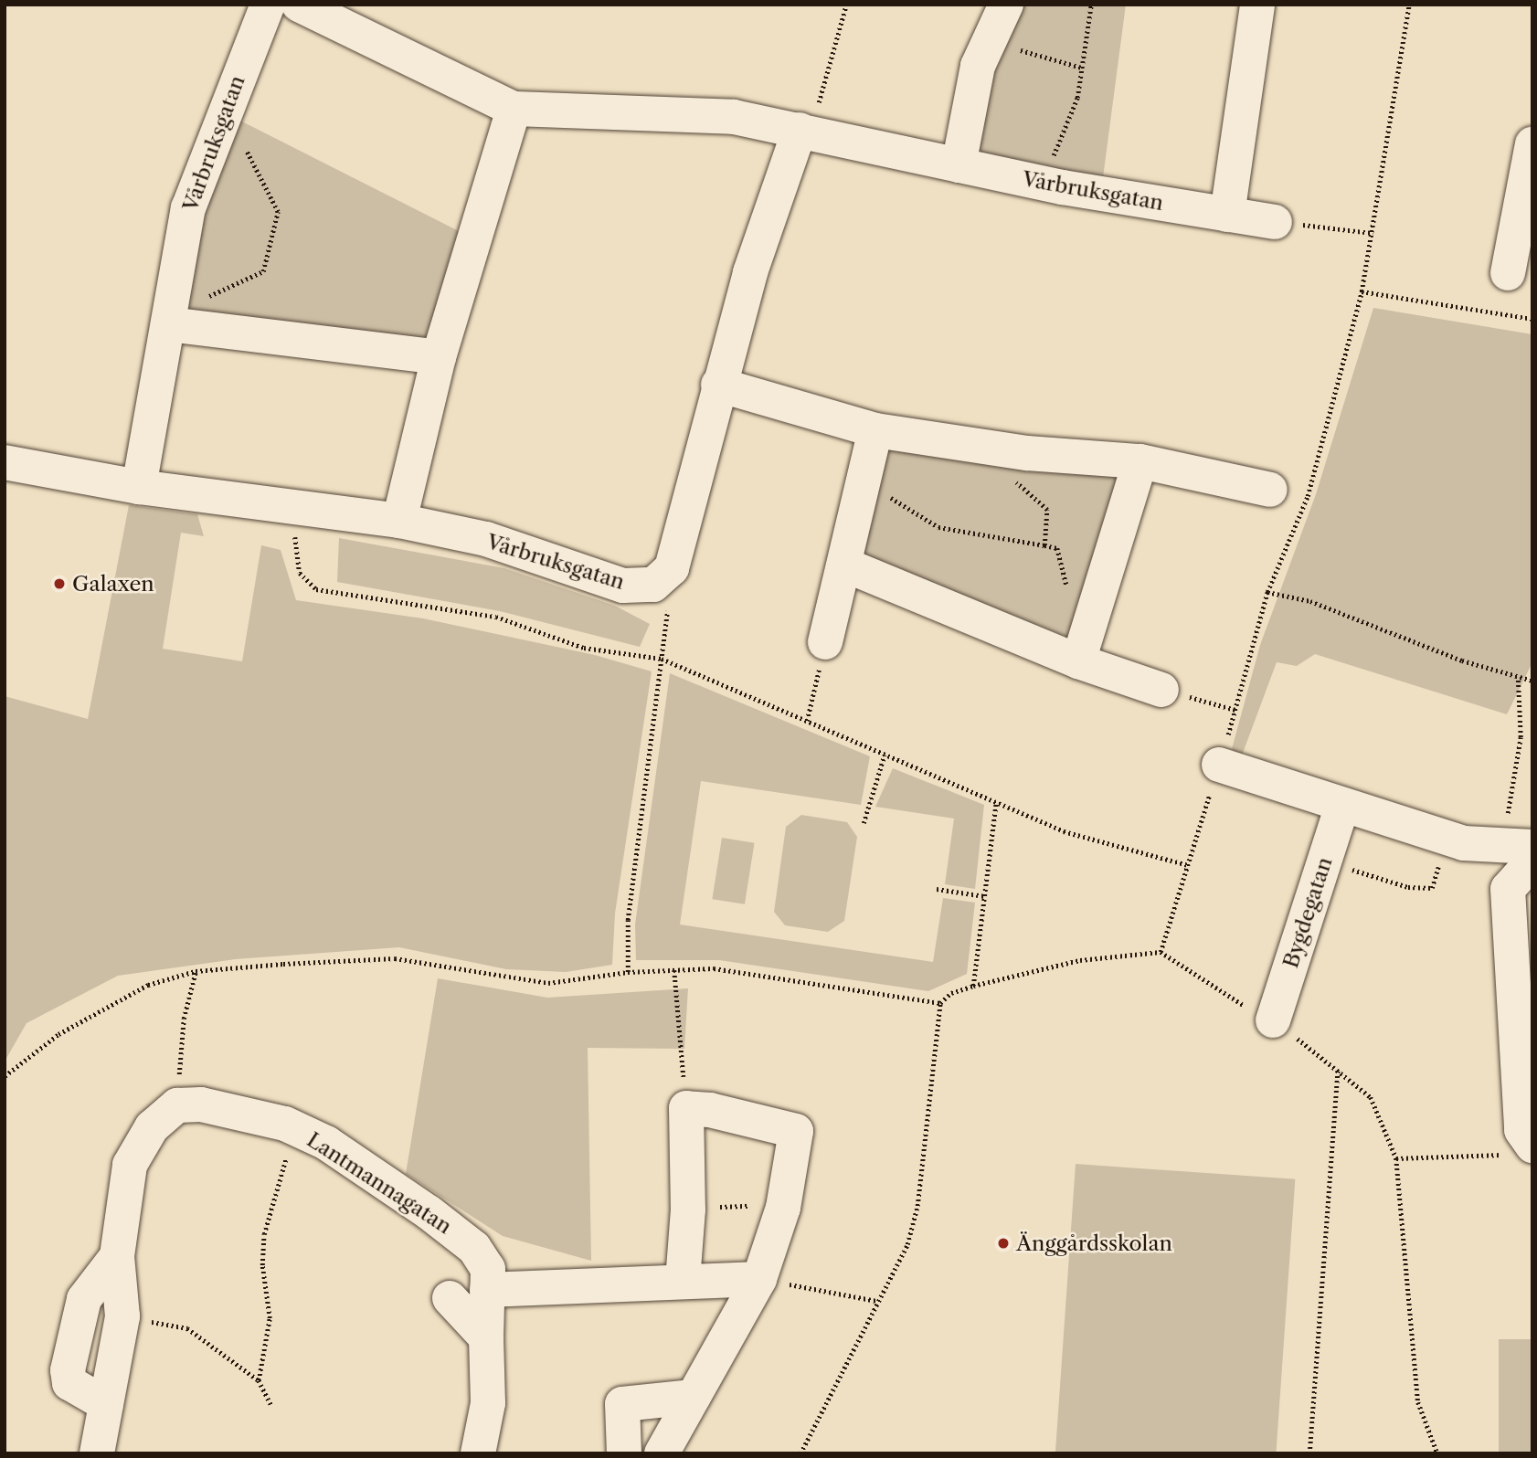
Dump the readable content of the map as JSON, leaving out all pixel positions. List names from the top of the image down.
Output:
{
  "streets": {
    "street": ["Vårbruksgatan", "Bygdegatan", "Lantmannagatan"]
  },
  "places": ["Galaxen", "Änggårdsskolan"]
}
